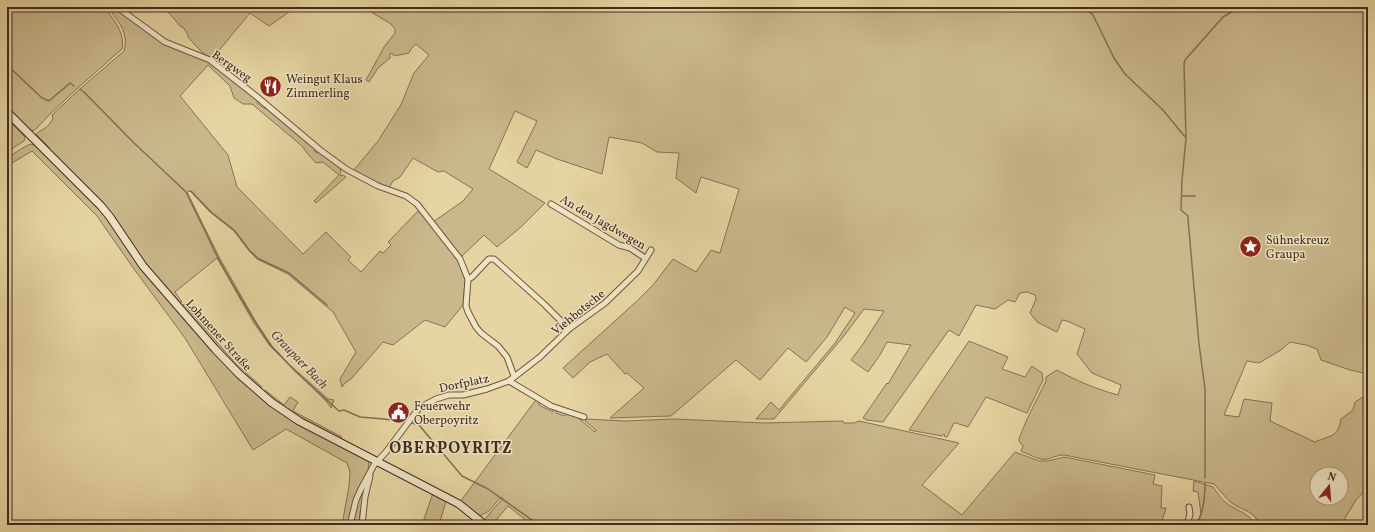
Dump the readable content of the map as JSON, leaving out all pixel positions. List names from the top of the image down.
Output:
{
  "streets": {
    "main road": ["Lohmener Straße"],
    "street": [
      "Bergweg",
      "An den Jagdwegen",
      "Viehbotsche",
      "Dorfplatz"
    ]
  },
  "crossings": [
    ["An den Jagdwegen", "Viehbotsche"],
    ["Viehbotsche", "Dorfplatz"],
    ["Lohmener Straße", "Dorfplatz"]
  ],
  "districts": ["OBERPOYRITZ"],
  "water": ["Graupaer Bach"],
  "places": {
    "restaurant": ["Weingut Klaus Zimmerling"],
    "place": ["Sühnekreuz Graupa"],
    "public building": ["Feuerwehr Oberpoyritz"]
  },
  "north": "top"
}
